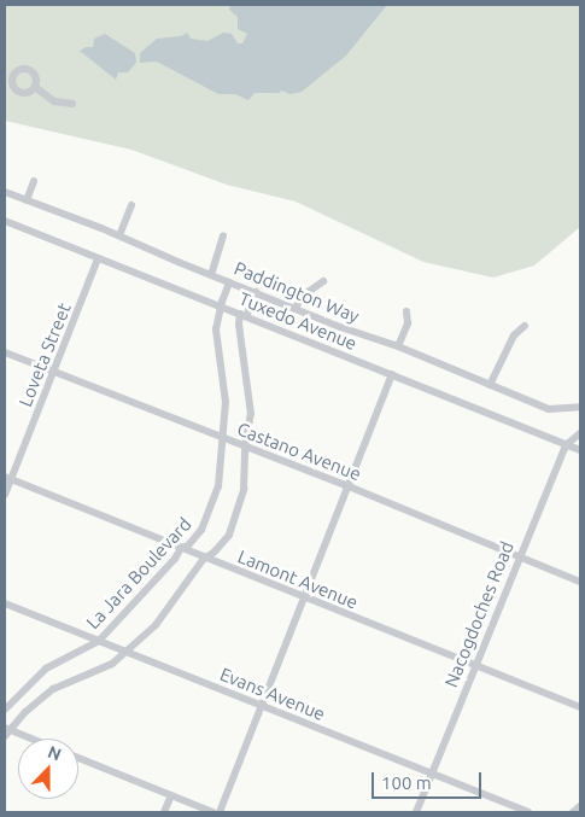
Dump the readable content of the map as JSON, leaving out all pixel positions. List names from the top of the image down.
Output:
{
  "streets": {
    "street": [
      "Paddington Way",
      "Tuxedo Avenue",
      "Loveta Street",
      "Castano Avenue",
      "La Jara Boulevard",
      "Lamont Avenue",
      "Nacogdoches Road",
      "Evans Avenue"
    ]
  },
  "crossings": [
    ["Paddington Way", "La Jara Boulevard"],
    ["Tuxedo Avenue", "Loveta Street"],
    ["Tuxedo Avenue", "La Jara Boulevard"],
    ["Tuxedo Avenue", "Nacogdoches Road"],
    ["Loveta Street", "Castano Avenue"],
    ["Loveta Street", "Lamont Avenue"],
    ["Castano Avenue", "La Jara Boulevard"],
    ["Castano Avenue", "Nacogdoches Road"],
    ["La Jara Boulevard", "Lamont Avenue"],
    ["La Jara Boulevard", "Evans Avenue"],
    ["Lamont Avenue", "Nacogdoches Road"],
    ["Nacogdoches Road", "Evans Avenue"]
  ],
  "scale_bar": "100 m",
  "north": "top"
}
